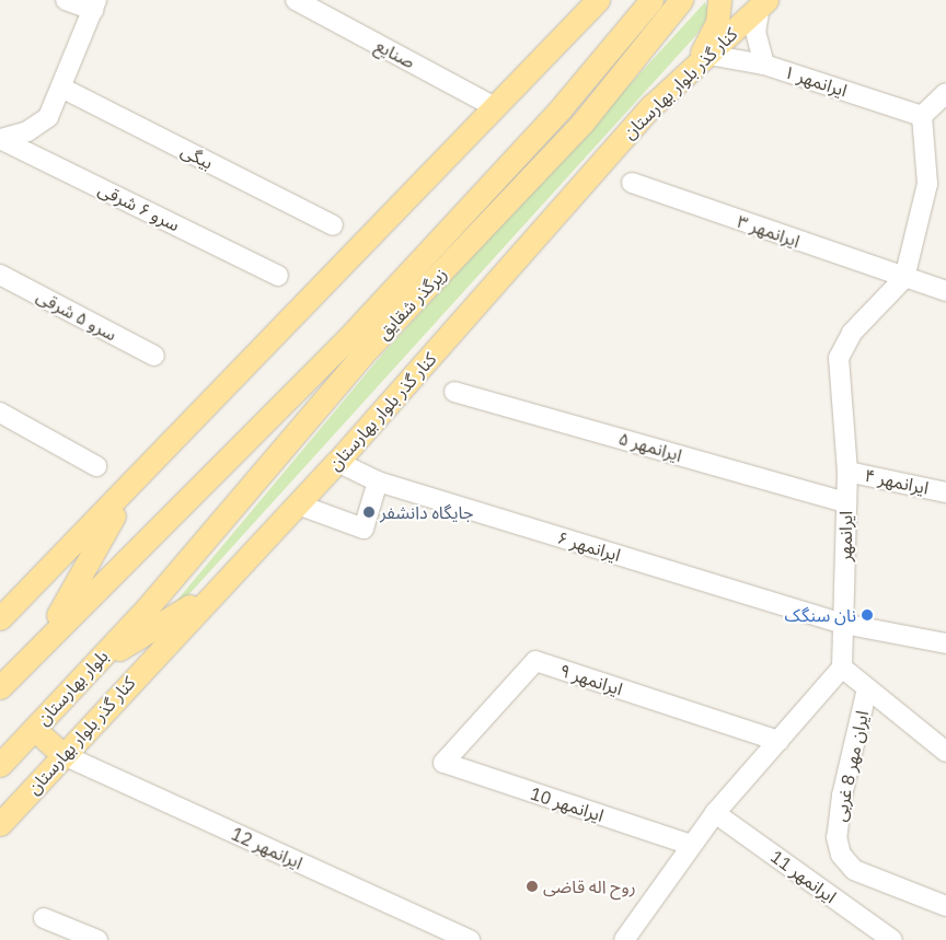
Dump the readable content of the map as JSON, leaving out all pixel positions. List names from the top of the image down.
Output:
{
  "streets": {
    "main road": ["کنار گذر بلوار بهارستان", "زیرگذر شقایق", "بلوار بهارستان"],
    "street": [
      "صنایع",
      "ایرانمهر ۱",
      "بیگی",
      "سرو ۶ شرقی",
      "ایرانمهر ۳",
      "سرو ۵ شرقی",
      "ایرانمهر ۵",
      "ایرانمهر ۴",
      "ایرانمهر",
      "ایرانمهر ۶",
      "ایرانمهر ۹",
      "ایران مهر 8 غربی",
      "ایرانمهر 10",
      "ایرانمهر 12",
      "ایرانمهر 11"
    ]
  },
  "crossings": [
    ["ایرانمهر ۱", "کنار گذر بلوار بهارستان"],
    ["ایرانمهر ۱", "ایرانمهر"],
    ["کنار گذر بلوار بهارستان", "ایرانمهر ۶"],
    ["کنار گذر بلوار بهارستان", "ایرانمهر 12"],
    ["ایرانمهر ۳", "ایرانمهر"],
    ["زیرگذر شقایق", "بلوار بهارستان"],
    ["ایرانمهر ۵", "ایرانمهر"],
    ["ایرانمهر ۴", "ایرانمهر"],
    ["ایرانمهر", "ایرانمهر ۶"],
    ["ایرانمهر ۹", "ایرانمهر 10"]
  ],
  "places": ["جایگاه دانشفر", "نان سنگک", "روح اله قاضی"]
}
